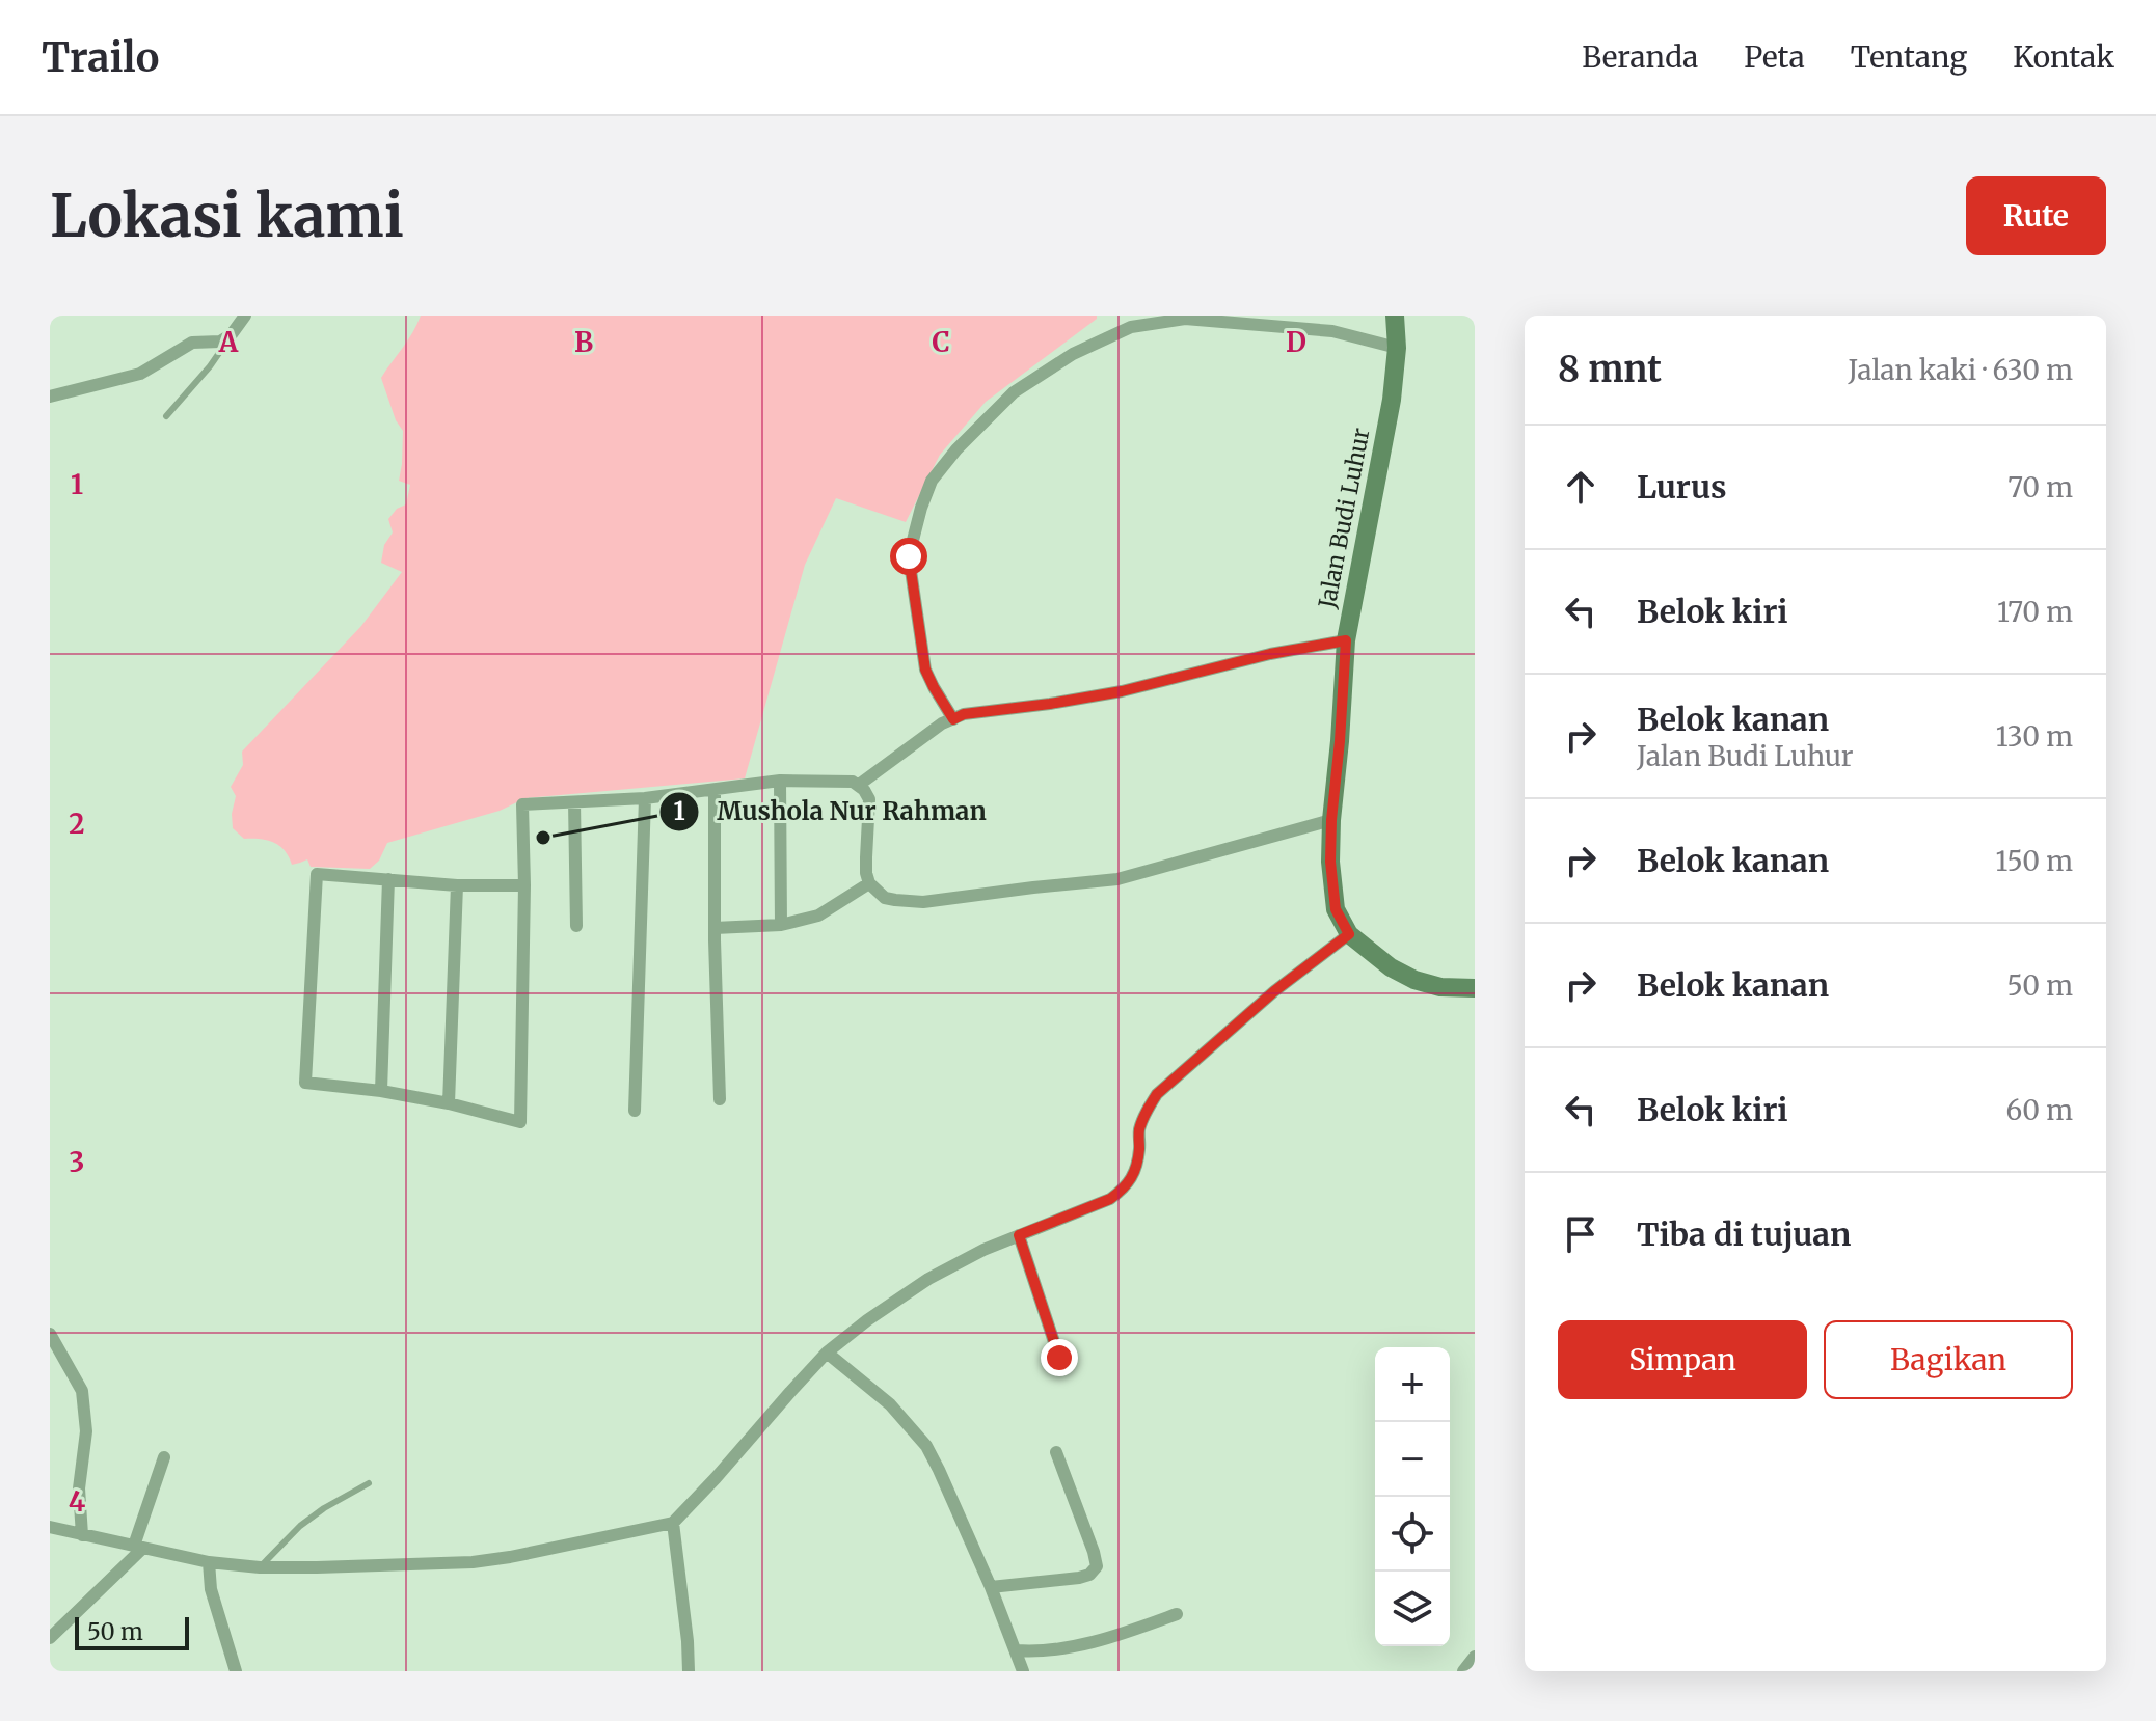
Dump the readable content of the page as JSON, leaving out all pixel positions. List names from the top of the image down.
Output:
{
  "streets": {
    "main road": ["Jalan Budi Luhur"]
  },
  "places": ["Mushola Nur Rahman"],
  "scale_bar": "50 m",
  "page": {
    "header": "Trailo",
    "nav": [
      "Beranda",
      "Peta",
      "Tentang",
      "Kontak"
    ],
    "buttons": [
      "Rute",
      ["Simpan", "Bagikan"]
    ],
    "title": "Lokasi kami",
    "heading": ["8 mnt", "Jalan kaki · 630 m"],
    "list": [
      ["Lurus", "70 m"],
      ["Belok kiri", "170 m"],
      ["Belok kanan", "Jalan Budi Luhur", "130 m"],
      ["Belok kanan", "150 m"],
      ["Belok kanan", "50 m"],
      ["Belok kiri", "60 m"],
      "Tiba di tujuan"
    ],
    "map_buttons": ["+", "−"],
    "scale": "50 m"
  },
  "grid": {
    "columns": [
      "A",
      "B",
      "C",
      "D"
    ],
    "rows": [
      "1",
      "2",
      "3",
      "4"
    ]
  }
}
